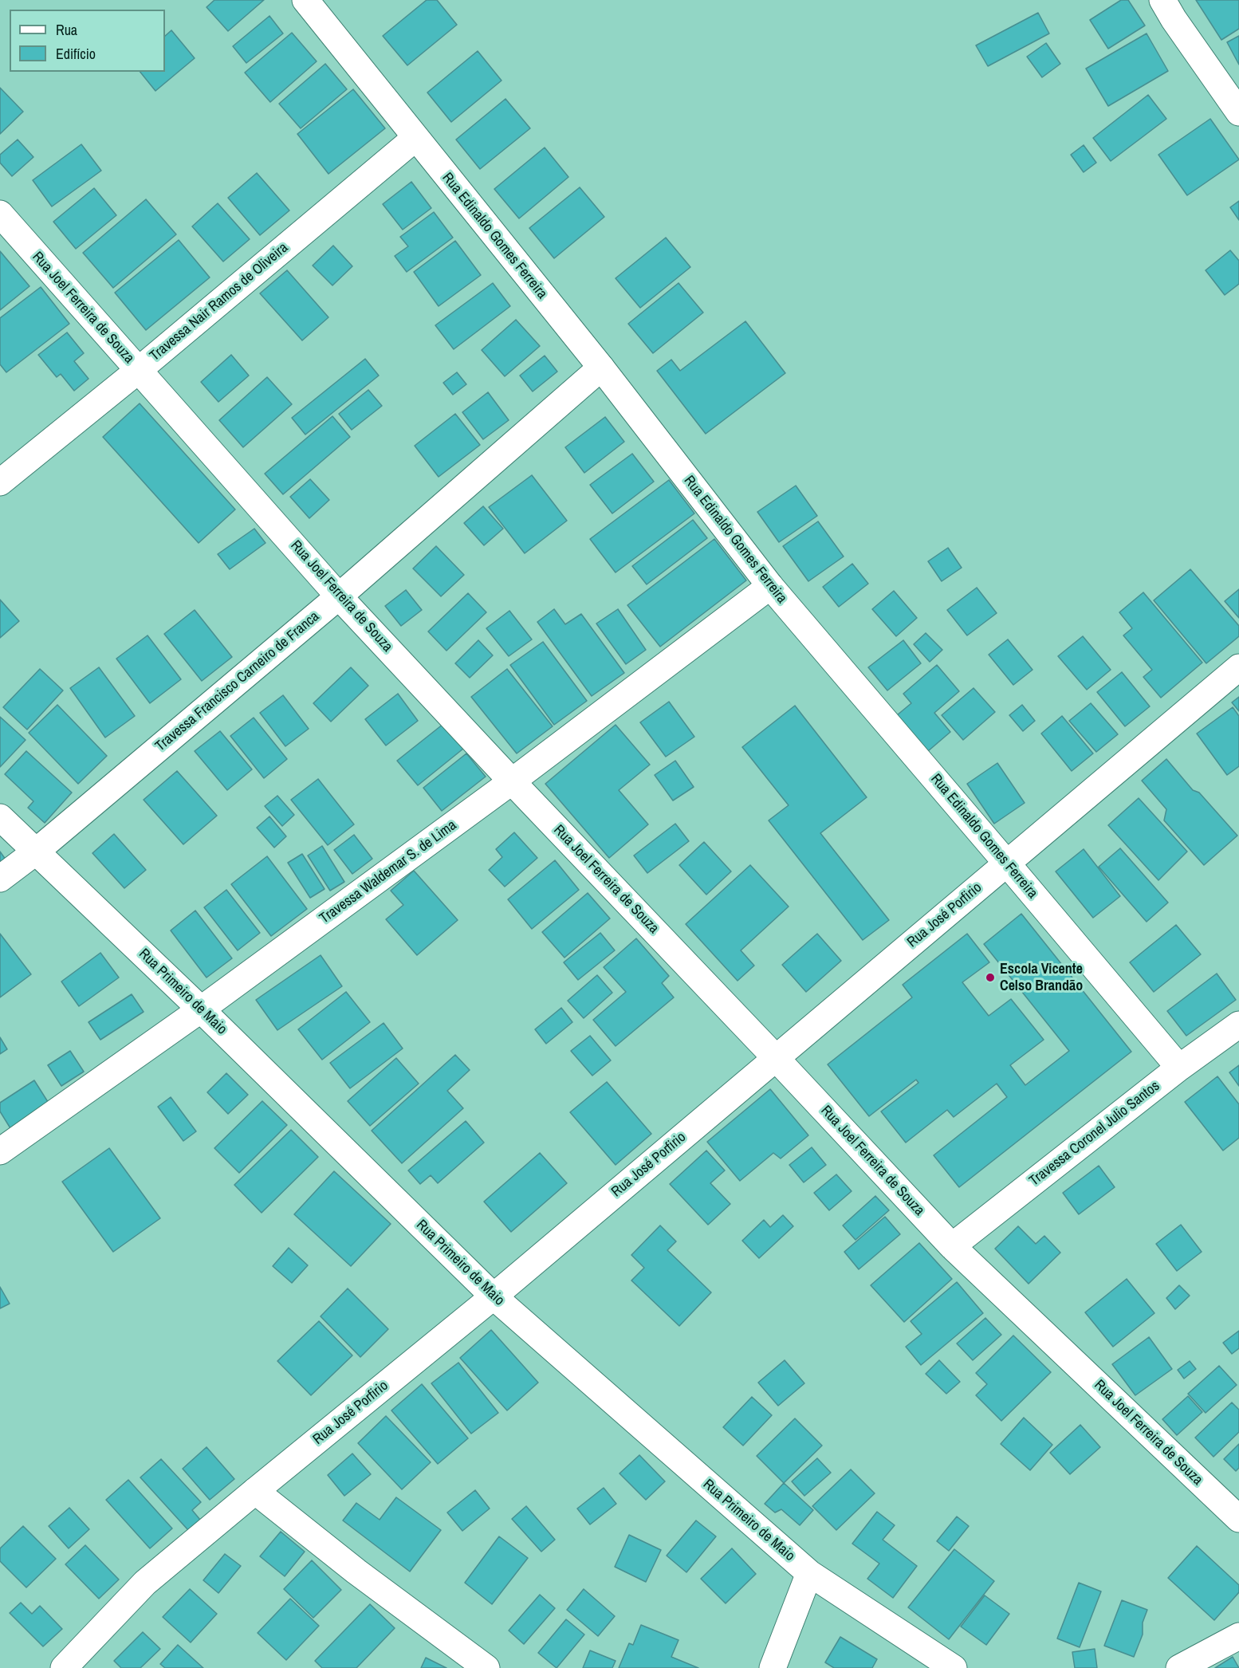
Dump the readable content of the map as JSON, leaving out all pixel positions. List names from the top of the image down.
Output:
{
  "streets": {
    "street": [
      "Rua Edinaldo Gomes Ferreira",
      "Travessa Nair Ramos de Oliveira",
      "Rua Joel Ferreira de Souza",
      "Travessa Francisco Carneiro de Franca",
      "Travessa Waldemar S. de Lima",
      "Rua José Porfirio",
      "Rua Primeiro de Maio",
      "Travessa Coronel Julio Santos"
    ]
  },
  "crossings": [
    ["Rua Edinaldo Gomes Ferreira", "Travessa Nair Ramos de Oliveira"],
    ["Rua Edinaldo Gomes Ferreira", "Travessa Francisco Carneiro de Franca"],
    ["Rua Edinaldo Gomes Ferreira", "Travessa Waldemar S. de Lima"],
    ["Rua Edinaldo Gomes Ferreira", "Rua José Porfirio"],
    ["Rua Edinaldo Gomes Ferreira", "Travessa Coronel Julio Santos"],
    ["Travessa Nair Ramos de Oliveira", "Rua Joel Ferreira de Souza"],
    ["Rua Joel Ferreira de Souza", "Travessa Francisco Carneiro de Franca"],
    ["Rua Joel Ferreira de Souza", "Travessa Waldemar S. de Lima"],
    ["Rua Joel Ferreira de Souza", "Rua José Porfirio"],
    ["Rua Joel Ferreira de Souza", "Travessa Coronel Julio Santos"],
    ["Travessa Francisco Carneiro de Franca", "Rua Primeiro de Maio"],
    ["Travessa Waldemar S. de Lima", "Rua Primeiro de Maio"],
    ["Rua José Porfirio", "Rua Primeiro de Maio"]
  ],
  "places": ["Escola Vicente Celso Brandão"],
  "legend": ["Rua", "Edifício"]
}
